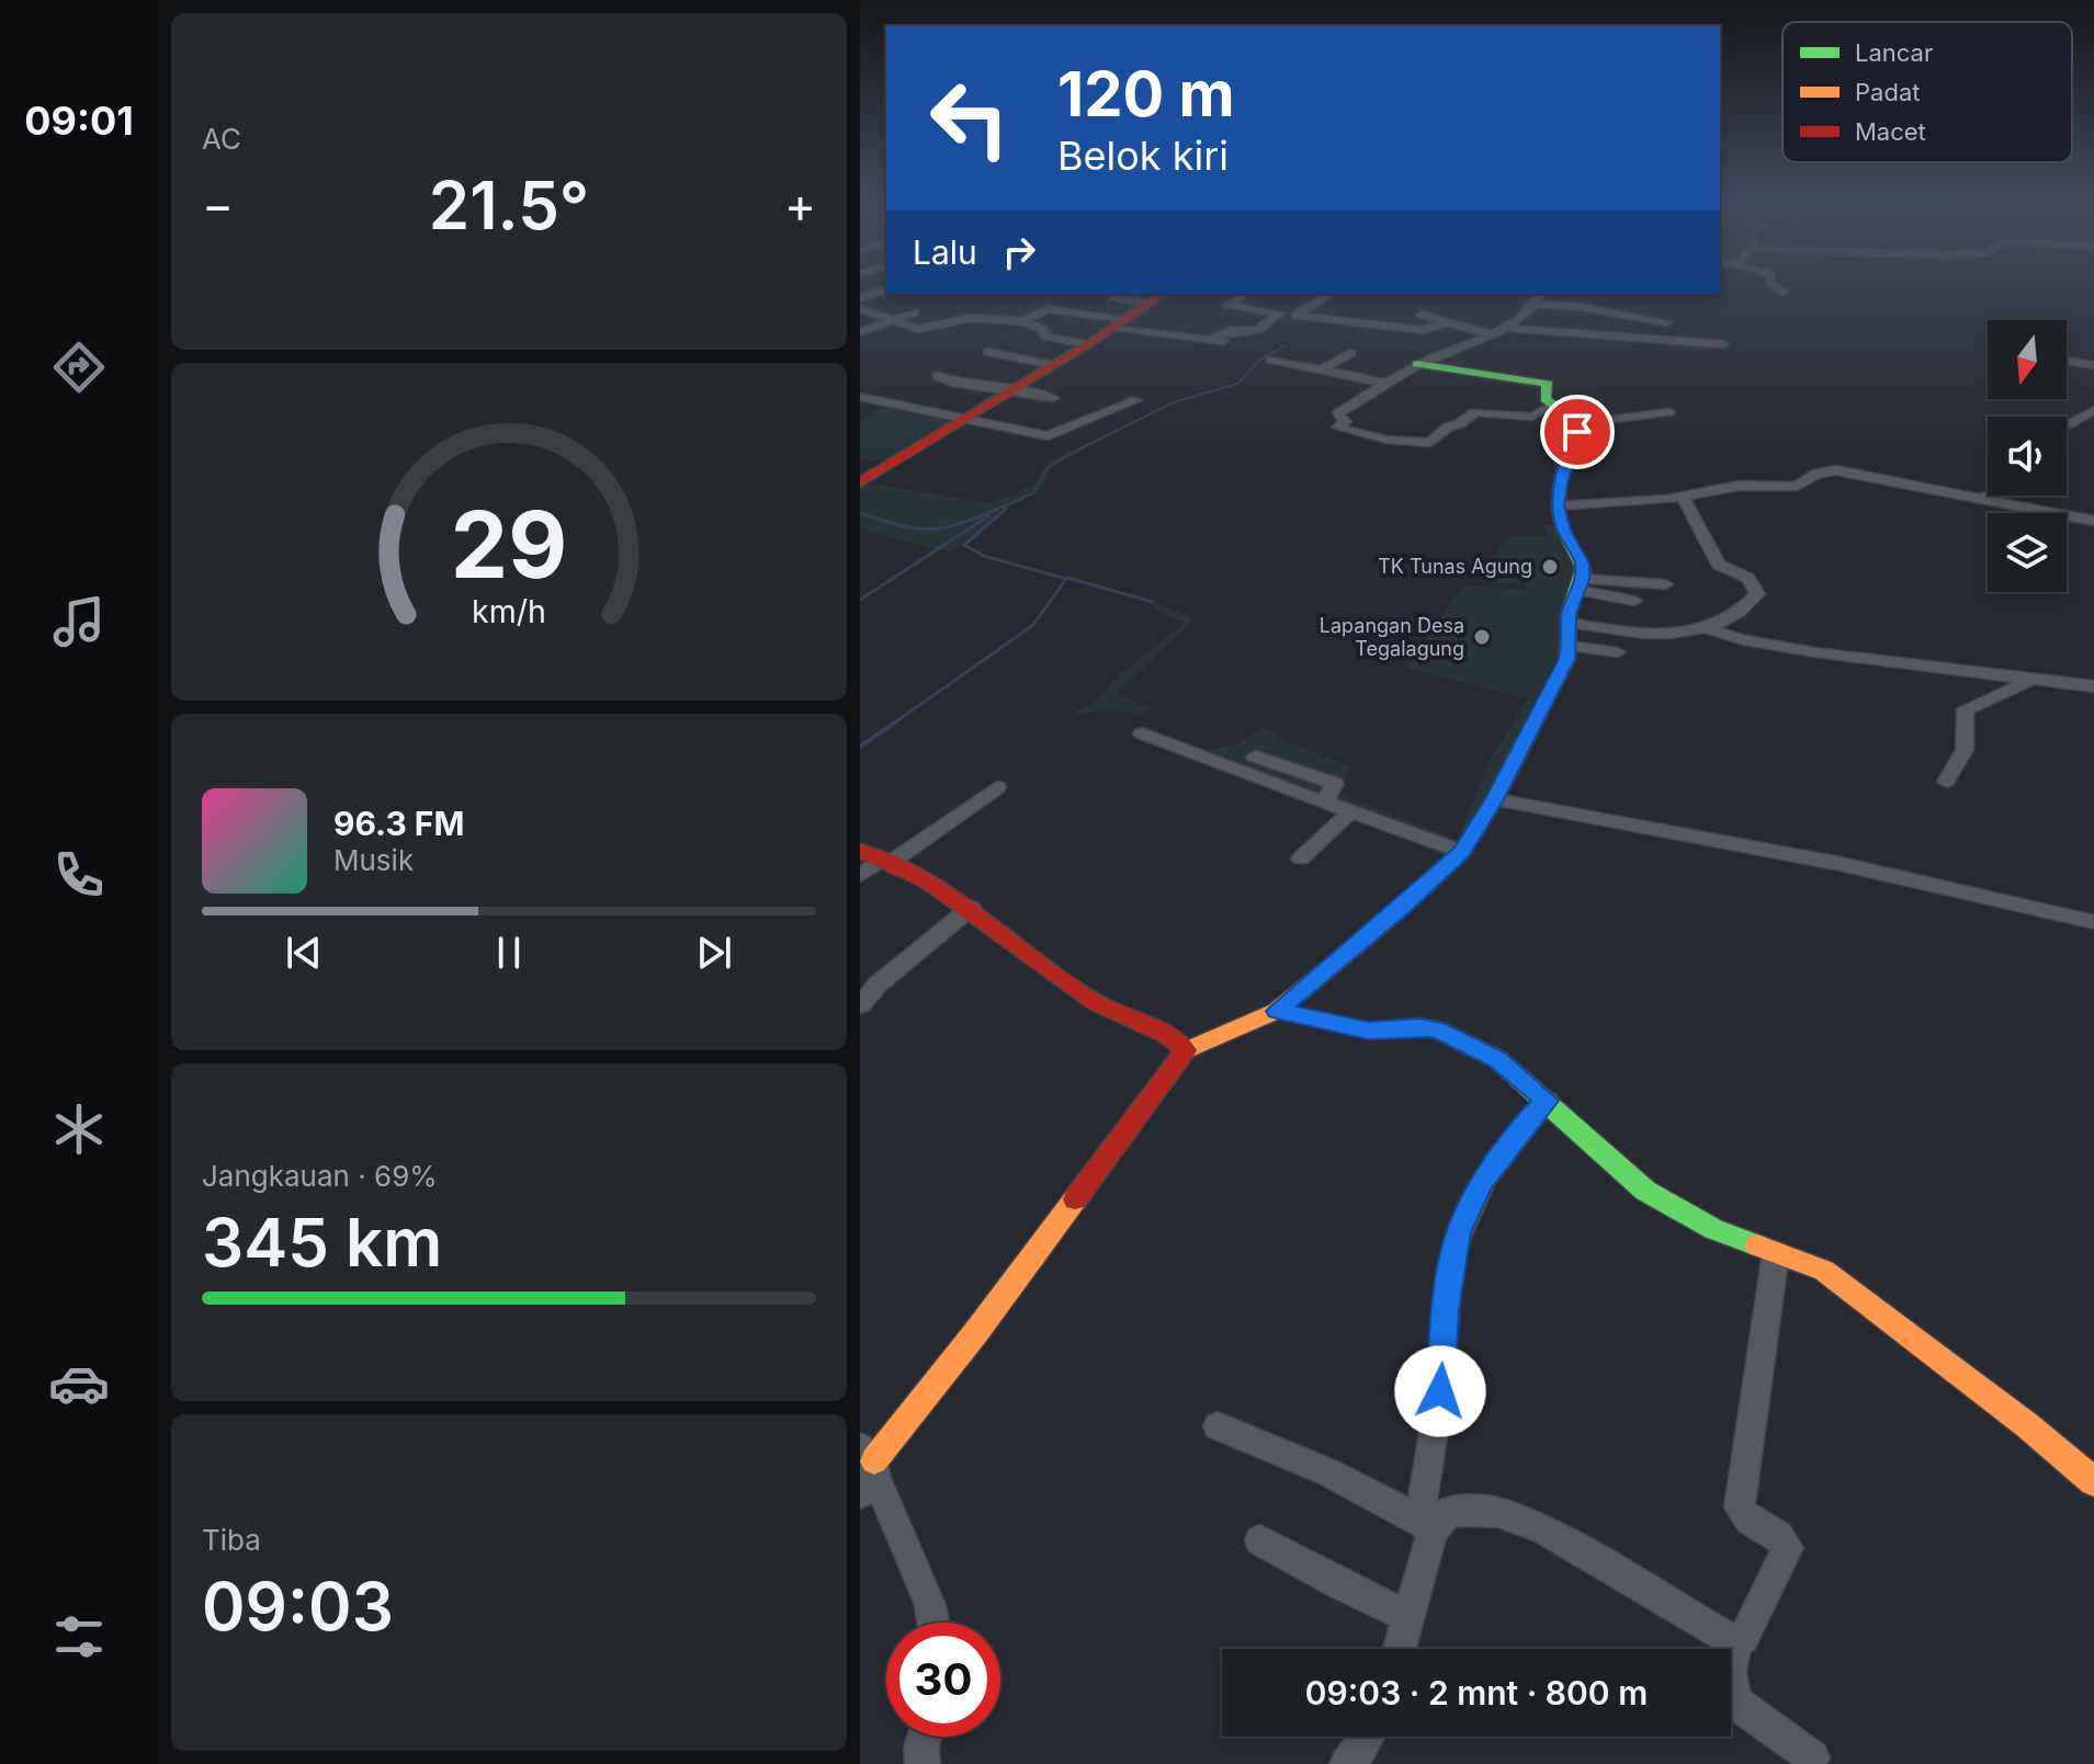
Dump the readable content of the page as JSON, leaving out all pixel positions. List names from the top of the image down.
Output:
{
  "places": ["TK Tunas Agung", "Lapangan Desa Tegalagung"],
  "legend": ["Lancar", "Padat", "Macet"],
  "north": "bottom",
  "page": {
    "tabs": "09:01",
    "tile": [
      "AC",
      ["Jangkauan · 69%", "345 km"],
      ["Tiba", "09:03"]
    ],
    "turn": ["120 m", "Belok kiri"],
    "heat": ["−", "21.5°", "+"],
    "then": "Lalu",
    "song": ["96.3 FM", "Musik"],
    "limit": "30",
    "trip": "09:03 · 2 mnt · 800 m",
    "gauge": ["29", "km/h"]
  }
}
